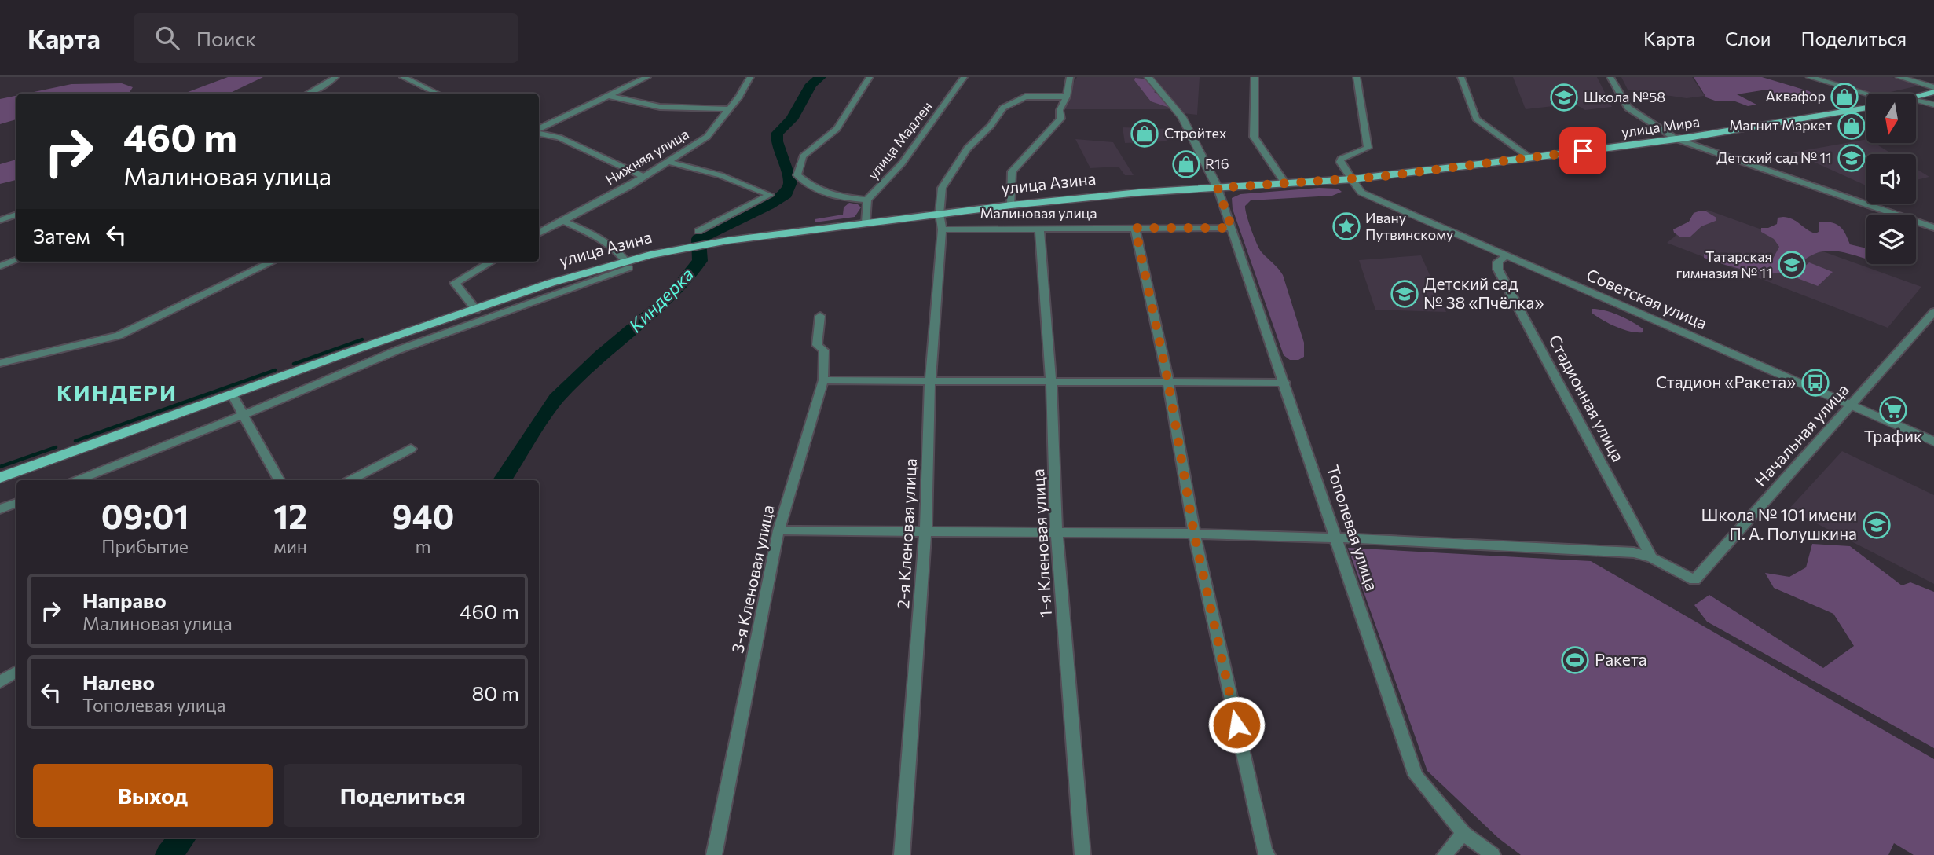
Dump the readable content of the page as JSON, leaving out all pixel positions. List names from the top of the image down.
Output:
{
  "streets": {
    "main road": ["улица Мира", "улица Азина"],
    "street": [
      "улица Мадлен",
      "Нижняя улица",
      "Малиновая улица",
      "Советская улица",
      "Стадионная улица",
      "Начальная улица",
      "Тополевая улица",
      "2-я Кленовая улица",
      "1-я Кленовая улица",
      "3-я Кленовая улица"
    ]
  },
  "crossings": [
    ["улица Мира", "улица Азина"],
    ["улица Мира", "Советская улица"],
    ["улица Мира", "Тополевая улица"],
    ["улица Мадлен", "улица Азина"],
    ["улица Азина", "Тополевая улица"],
    ["улица Азина", "2-я Кленовая улица"],
    ["Малиновая улица", "Тополевая улица"],
    ["Малиновая улица", "2-я Кленовая улица"],
    ["Малиновая улица", "1-я Кленовая улица"],
    ["Советская улица", "Стадионная улица"],
    ["Советская улица", "Начальная улица"],
    ["Стадионная улица", "Начальная улица"]
  ],
  "districts": ["КИНДЕРИ"],
  "water": ["Киндерка"],
  "places": {
    "shop": [
      "Аквафор",
      "Магнит Маркет",
      "Стройтех",
      "R16"
    ],
    "school or university": [
      "Школа №58",
      "Детский сад № 11",
      "Татарская гимназия № 11",
      "Детский сад № 38 «Пчёлка»",
      "Школа № 101 имени П. А. Полушкина"
    ],
    "place": ["Ивану Путвинскому"],
    "bus stop": ["Стадион «Ракета»"],
    "supermarket": ["Трафик"],
    "sports": ["Ракета"]
  },
  "north": "bottom",
  "page": {
    "header": "Карта",
    "search": "Поиск",
    "nav": ["Карта", "Слои", "Поделиться"],
    "turn": ["460 m", "Малиновая улица"],
    "then": "Затем",
    "eta": [
      "09:01",
      "Прибытие",
      "12",
      "мин",
      "940",
      "m"
    ],
    "list": [
      {
        "name": "Направо",
        "note": "Малиновая улица",
        "value": "460 m"
      },
      {
        "name": "Налево",
        "note": "Тополевая улица",
        "value": "80 m"
      }
    ],
    "buttons": ["Выход", "Поделиться"]
  }
}
